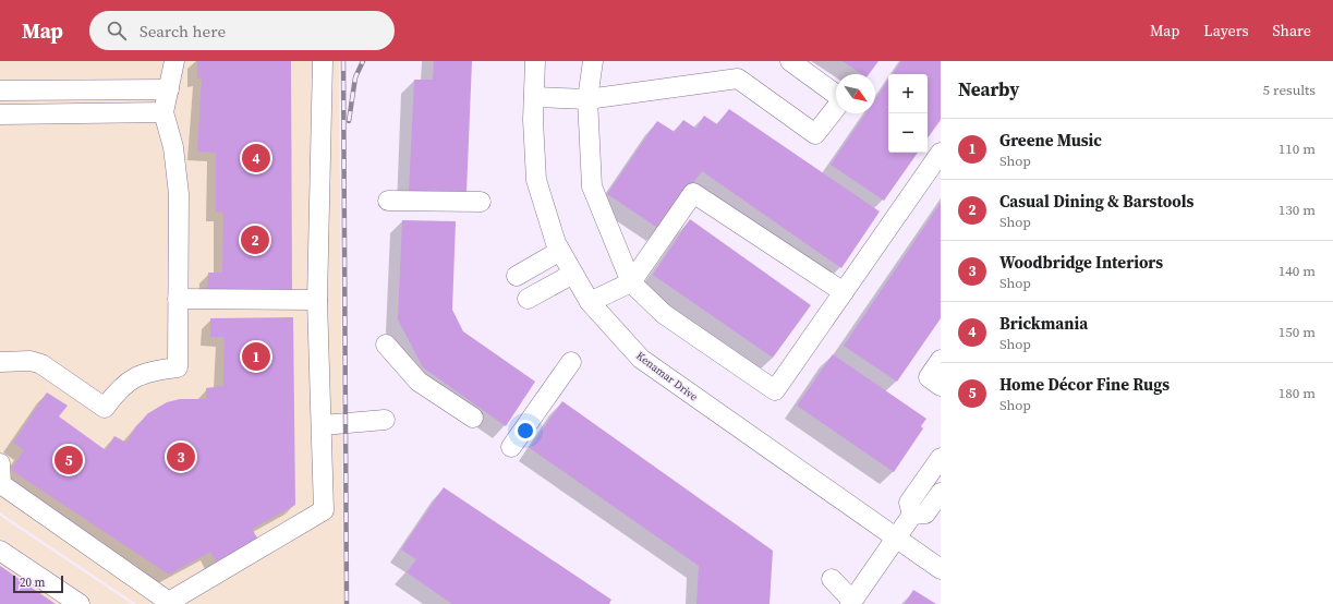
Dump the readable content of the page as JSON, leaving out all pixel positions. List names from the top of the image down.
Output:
{
  "streets": {
    "street": ["Kenamar Drive"]
  },
  "scale_bar": "20 m",
  "north": "bottom right",
  "page": {
    "header": "Map",
    "search": "Search here",
    "nav": ["Map", "Layers", "Share"],
    "heading": ["Nearby", "5 results"],
    "map_buttons": ["+", "−"],
    "list": [
      {
        "mark": "1",
        "name": "Greene Music",
        "note": "Shop",
        "value": "110 m"
      },
      {
        "mark": "2",
        "name": "Casual Dining & Barstools",
        "note": "Shop",
        "value": "130 m"
      },
      {
        "mark": "3",
        "name": "Woodbridge Interiors",
        "note": "Shop",
        "value": "140 m"
      },
      {
        "mark": "4",
        "name": "Brickmania",
        "note": "Shop",
        "value": "150 m"
      },
      {
        "mark": "5",
        "name": "Home Décor Fine Rugs",
        "note": "Shop",
        "value": "180 m"
      }
    ],
    "pins": [
      "4",
      "2",
      "1",
      "3",
      "5"
    ],
    "scale": "20 m"
  }
}
